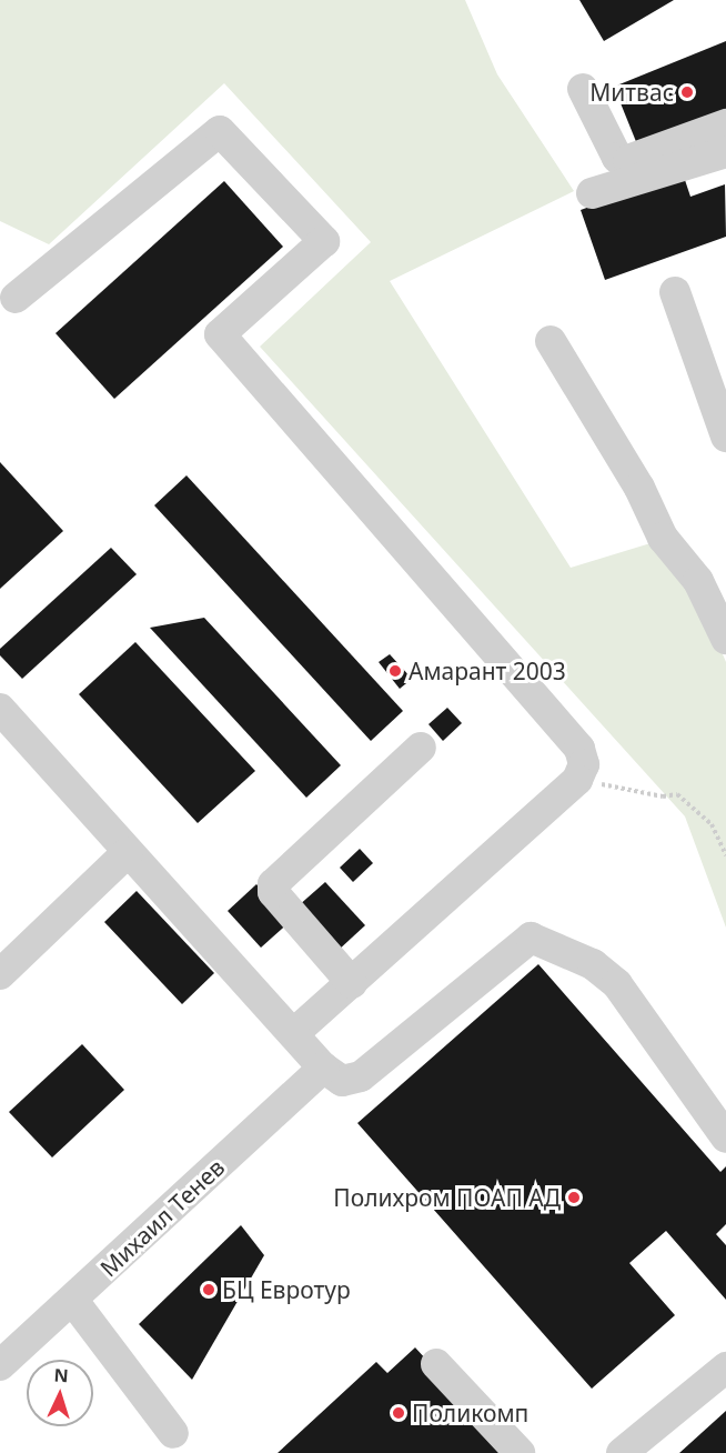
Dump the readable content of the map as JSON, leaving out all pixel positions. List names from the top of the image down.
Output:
{
  "streets": {
    "street": ["Михаил Тенев"]
  },
  "places": [
    "Митвас",
    "Амарант 2003",
    "Полихром ПОАП АД",
    "БЦ Евротур",
    "Поликомп"
  ],
  "north": "top"
}
